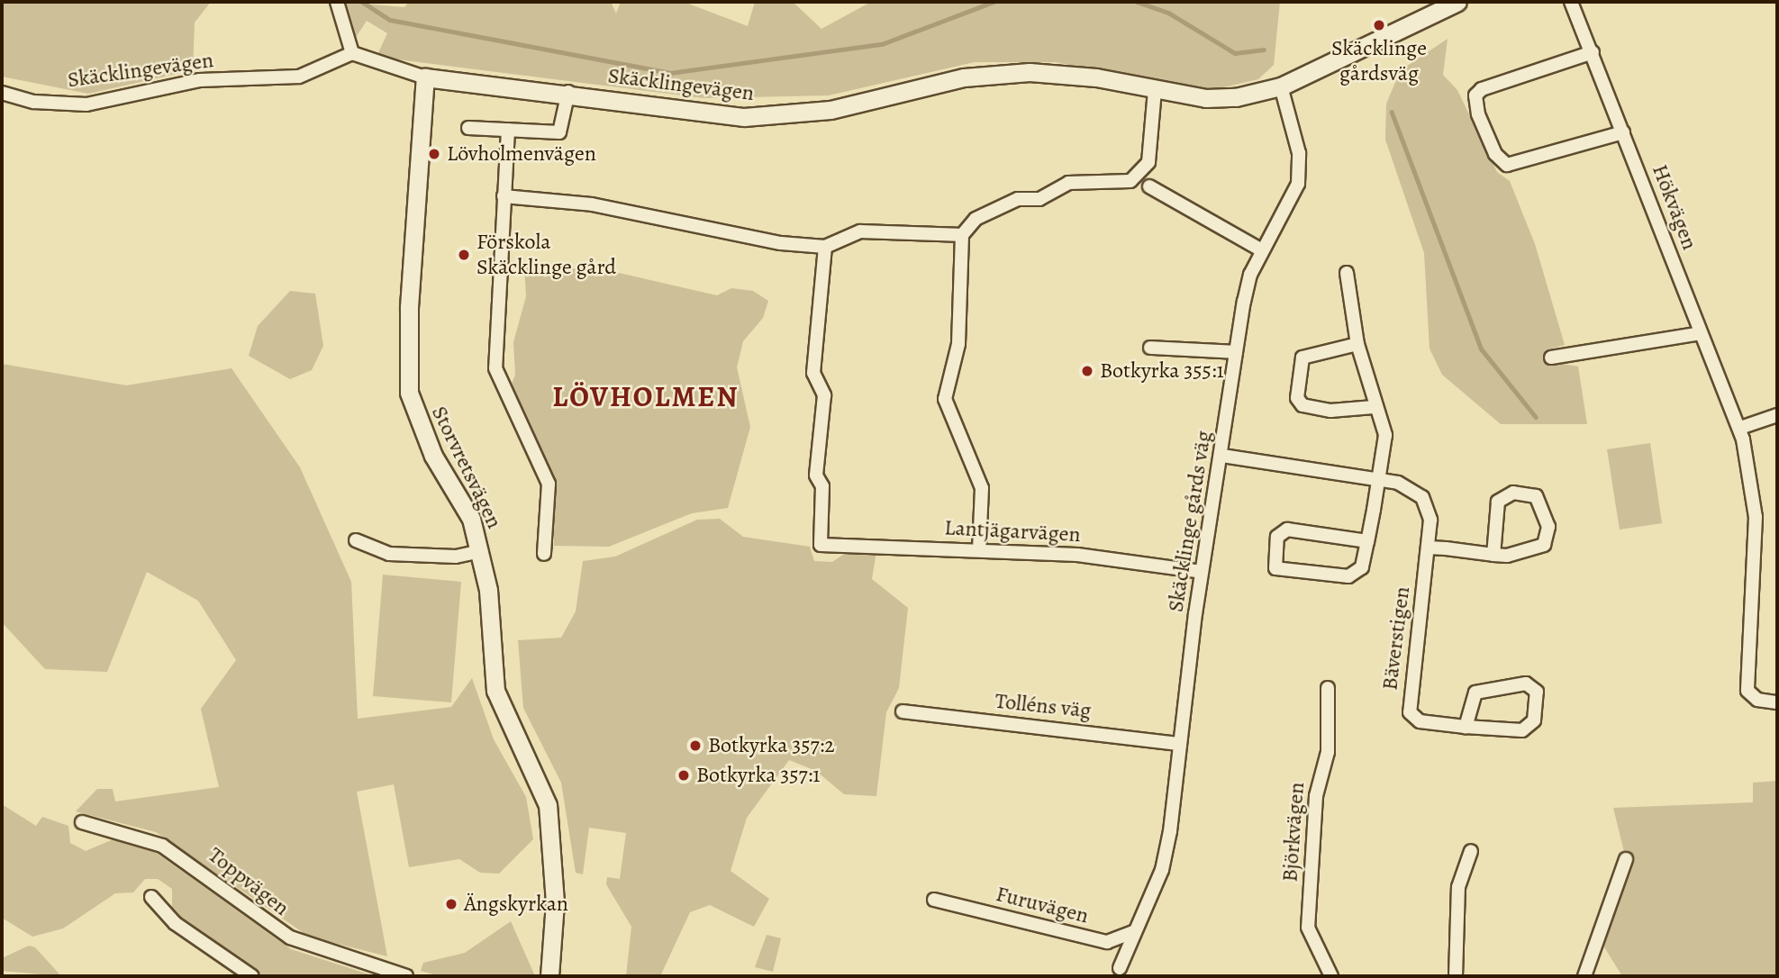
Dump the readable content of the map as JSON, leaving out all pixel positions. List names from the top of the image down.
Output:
{
  "streets": {
    "street": [
      "Skäcklingevägen",
      "Hökvägen",
      "Storvretsvägen",
      "Skäcklinge gårds väg",
      "Lantjägarvägen",
      "Bäverstigen",
      "Tolléns väg",
      "Björkvägen",
      "Toppvägen",
      "Furuvägen"
    ]
  },
  "crossings": [
    ["Skäcklingevägen", "Storvretsvägen"],
    ["Skäcklingevägen", "Skäcklinge gårds väg"],
    ["Skäcklinge gårds väg", "Lantjägarvägen"],
    ["Skäcklinge gårds väg", "Bäverstigen"],
    ["Skäcklinge gårds väg", "Tolléns väg"],
    ["Skäcklinge gårds väg", "Furuvägen"]
  ],
  "districts": ["LÖVHOLMEN"],
  "places": [
    "Skäcklinge gårdsväg",
    "Lövholmenvägen",
    "Förskola Skäcklinge gård",
    "Botkyrka 355:1",
    "Botkyrka 357:2",
    "Botkyrka 357:1",
    "Ängskyrkan"
  ]
}
